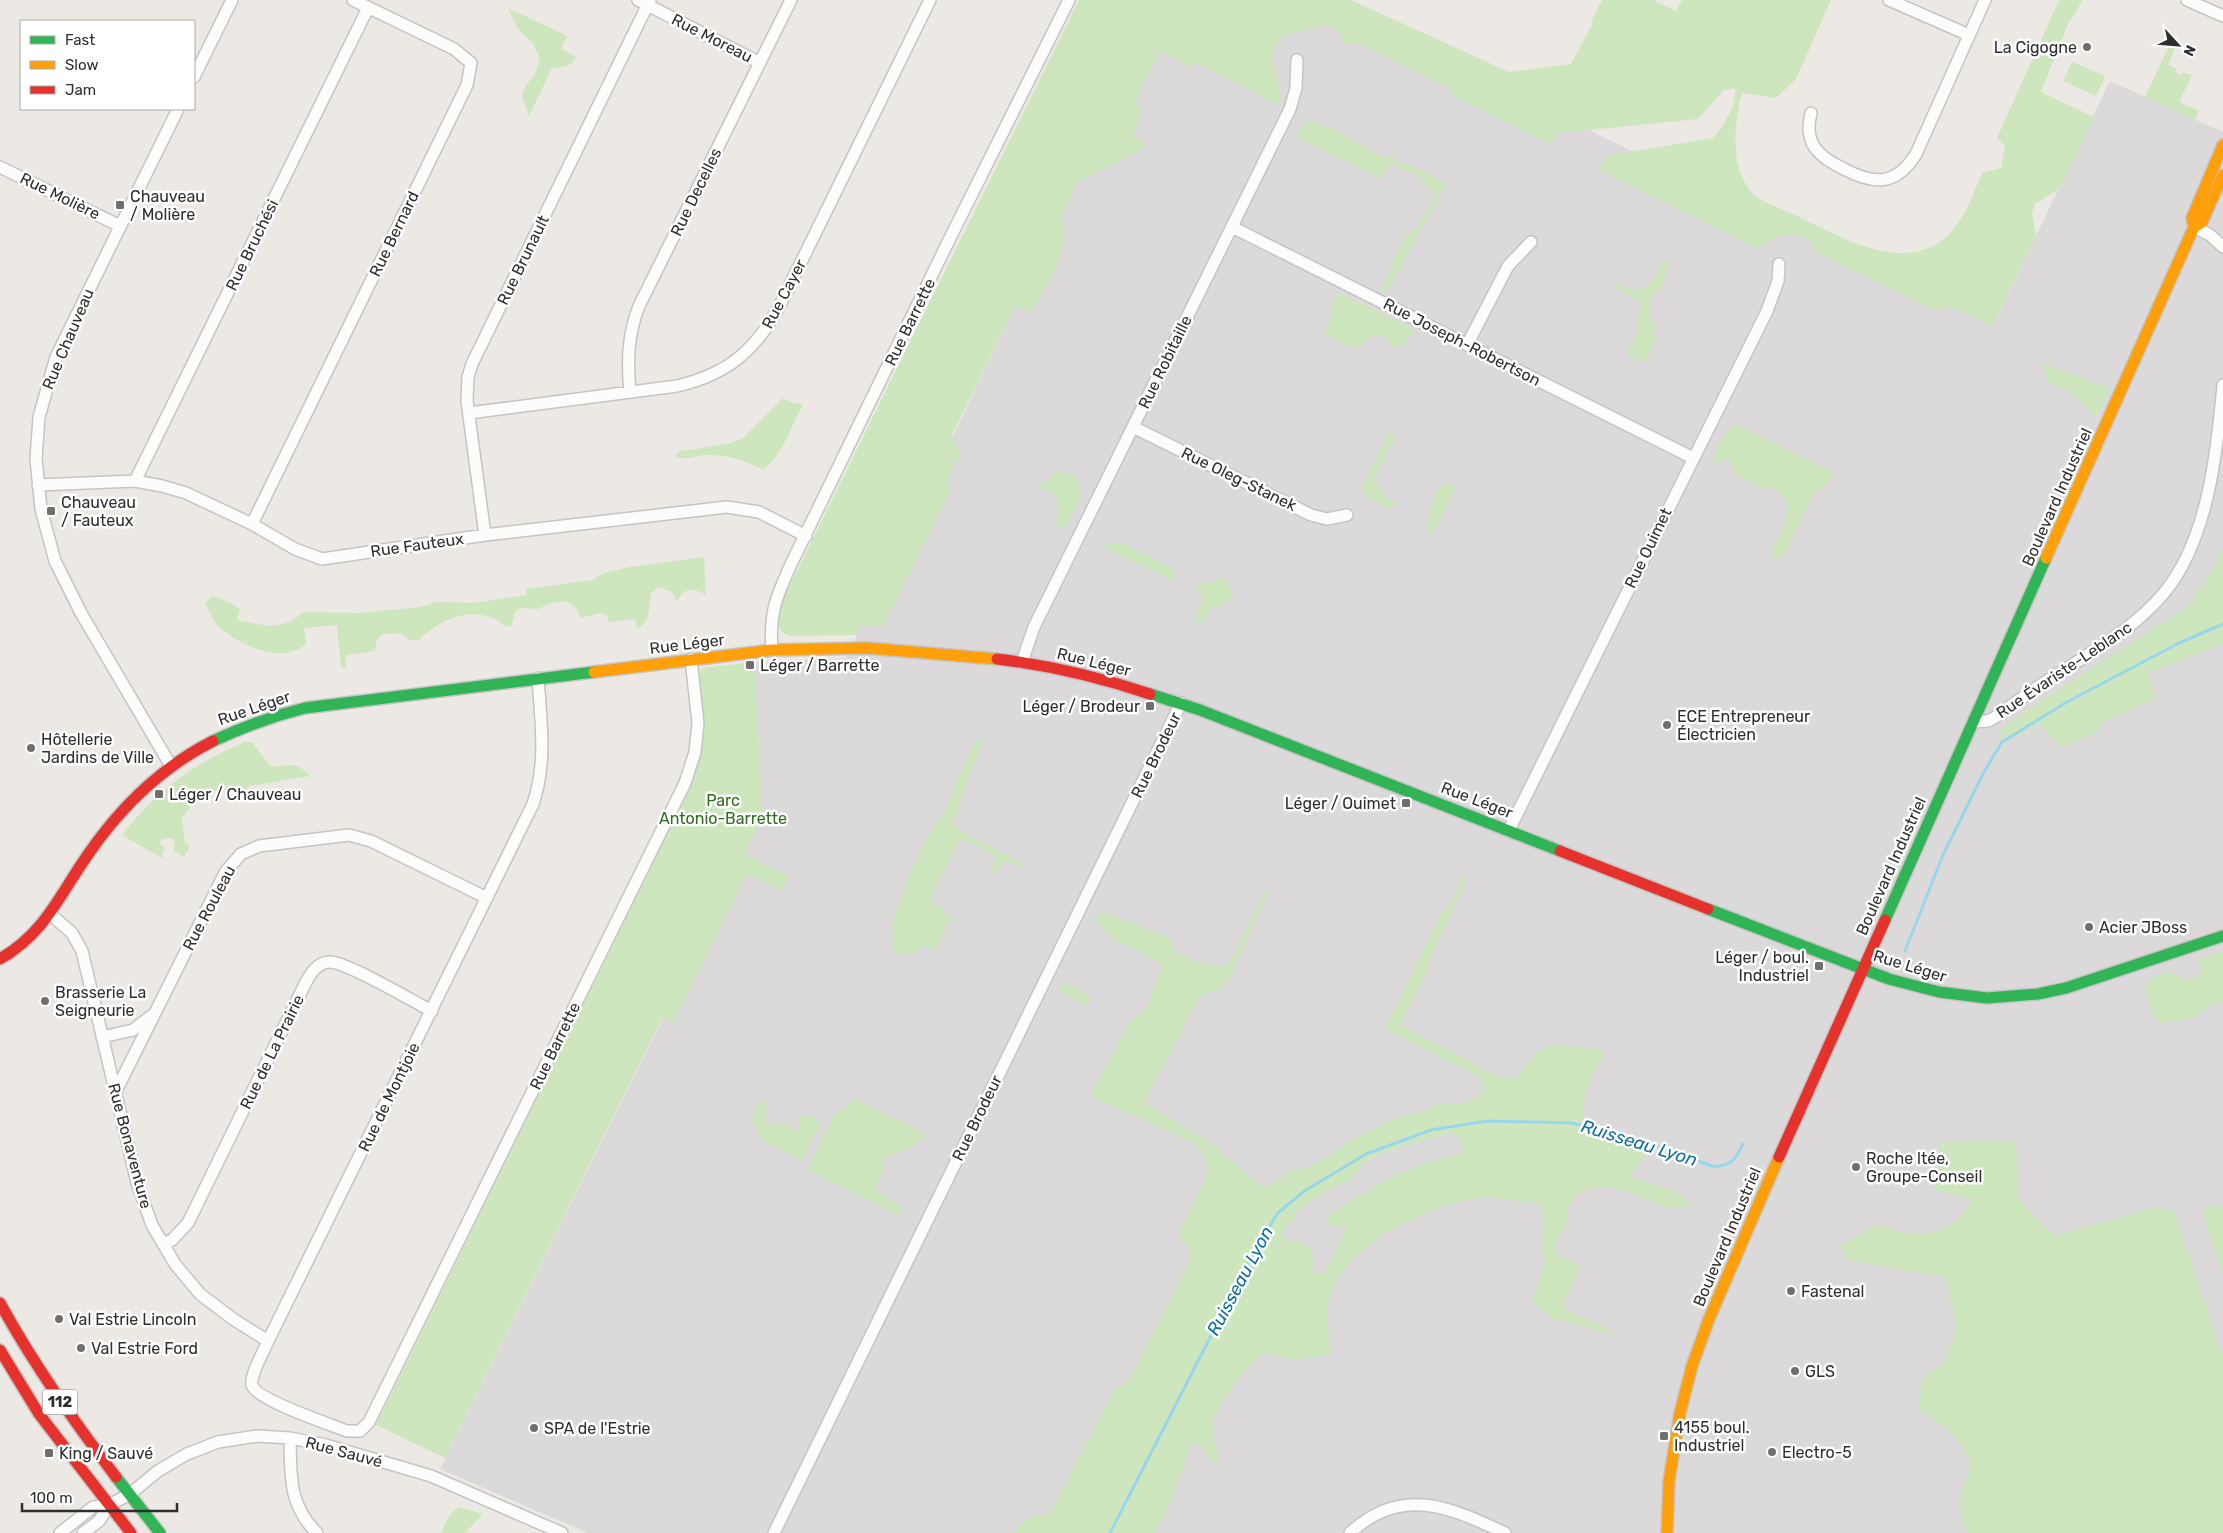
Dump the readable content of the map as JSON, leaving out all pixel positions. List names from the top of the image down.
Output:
{
  "streets": {
    "street": [
      "Rue Moreau",
      "Rue Decelles",
      "Rue Molière",
      "Rue Bernard",
      "Rue Bruchési",
      "Rue Brunault",
      "Rue Cayer",
      "Rue Barrette",
      "Rue Chauveau",
      "Rue Joseph-Robertson",
      "Rue Robitaille",
      "Rue Oleg-Stanek",
      "Boulevard Industriel",
      "Rue Fauteux",
      "Rue Ouimet",
      "Rue Léger",
      "Rue Évariste-Leblanc",
      "Rue Brodeur",
      "Rue Rouleau",
      "Rue de La Prairie",
      "Rue de Montjoie",
      "Rue Bonaventure",
      "112",
      "Rue Sauvé"
    ]
  },
  "crossings": [
    ["Rue Moreau", "Rue Decelles"],
    ["Rue Moreau", "Rue Brunault"],
    ["Rue Decelles", "Rue Cayer"],
    ["Rue Molière", "Rue Chauveau"],
    ["Rue Bernard", "Rue Bruchési"],
    ["Rue Bernard", "Rue Fauteux"],
    ["Rue Bruchési", "Rue Fauteux"],
    ["Rue Brunault", "Rue Cayer"],
    ["Rue Brunault", "Rue Fauteux"],
    ["Rue Barrette", "Rue Fauteux"],
    ["Rue Barrette", "Rue Léger"],
    ["Rue Barrette", "Rue de Montjoie"],
    ["Rue Chauveau", "Rue Fauteux"],
    ["Rue Chauveau", "Rue Léger"],
    ["Rue Joseph-Robertson", "Rue Robitaille"],
    ["Rue Joseph-Robertson", "Rue Ouimet"],
    ["Rue Robitaille", "Rue Oleg-Stanek"],
    ["Rue Robitaille", "Rue Léger"],
    ["Boulevard Industriel", "Rue Léger"],
    ["Boulevard Industriel", "Rue Évariste-Leblanc"],
    ["Rue Ouimet", "Rue Léger"],
    ["Rue Léger", "Rue Brodeur"],
    ["Rue Léger", "Rue de Montjoie"],
    ["Rue Léger", "Rue Bonaventure"],
    ["Rue Rouleau", "Rue de Montjoie"],
    ["Rue Rouleau", "Rue Bonaventure"],
    ["Rue de La Prairie", "Rue de Montjoie"],
    ["Rue de La Prairie", "Rue Bonaventure"],
    ["Rue de Montjoie", "Rue Bonaventure"],
    ["112", "Rue Sauvé"]
  ],
  "water": ["Ruisseau Lyon"],
  "parks": ["Parc Antonio-Barrette"],
  "places": {
    "other": [
      "La Cigogne",
      "ECE Entrepreneur Électricien",
      "Hôtellerie Jardins de Ville",
      "Acier JBoss",
      "Brasserie La Seigneurie",
      "Roche ltée, Groupe-Conseil",
      "Fastenal",
      "Val Estrie Lincoln",
      "Val Estrie Ford",
      "GLS",
      "SPA de l'Estrie",
      "Electro-5"
    ],
    "transit": [
      "Chauveau / Molière",
      "Chauveau / Fauteux",
      "Léger / Barrette",
      "Léger / Brodeur",
      "Léger / Chauveau",
      "Léger / Ouimet",
      "Léger / boul. Industriel",
      "4155 boul. Industriel",
      "King / Sauvé"
    ]
  },
  "legend": ["Fast", "Slow", "Jam"],
  "scale_bar": "100 m",
  "north": "bottom right"
}
